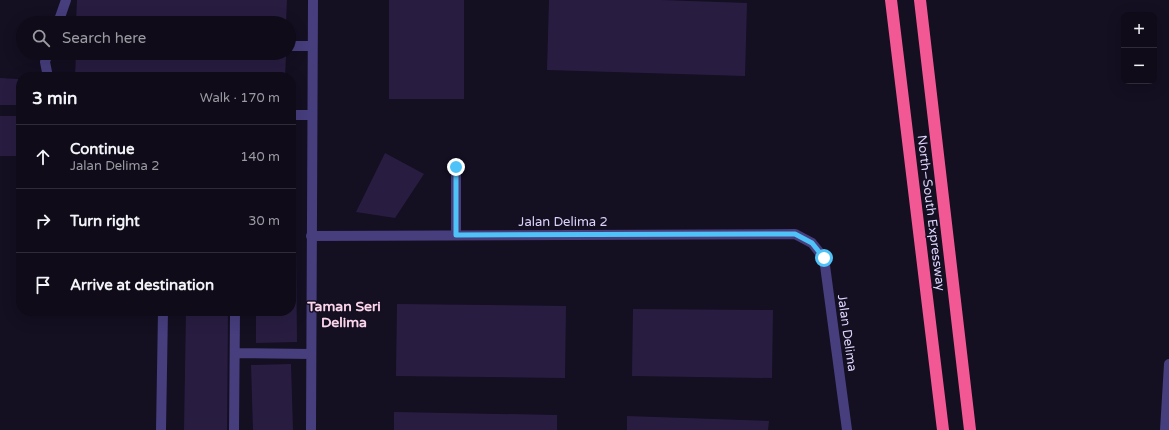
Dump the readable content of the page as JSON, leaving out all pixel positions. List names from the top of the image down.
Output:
{
  "streets": {
    "highway": ["North–South Expressway"],
    "street": ["Jalan Delima 2", "Jalan Delima"]
  },
  "crossings": [
    ["Jalan Delima 2", "Jalan Delima"]
  ],
  "districts": ["Taman Seri Delima"],
  "page": {
    "map_buttons": ["+", "−"],
    "search": "Search here",
    "heading": ["3 min", "Walk · 170 m"],
    "list": [
      ["Continue", "Jalan Delima 2", "140 m"],
      ["Turn right", "30 m"],
      "Arrive at destination"
    ]
  }
}
